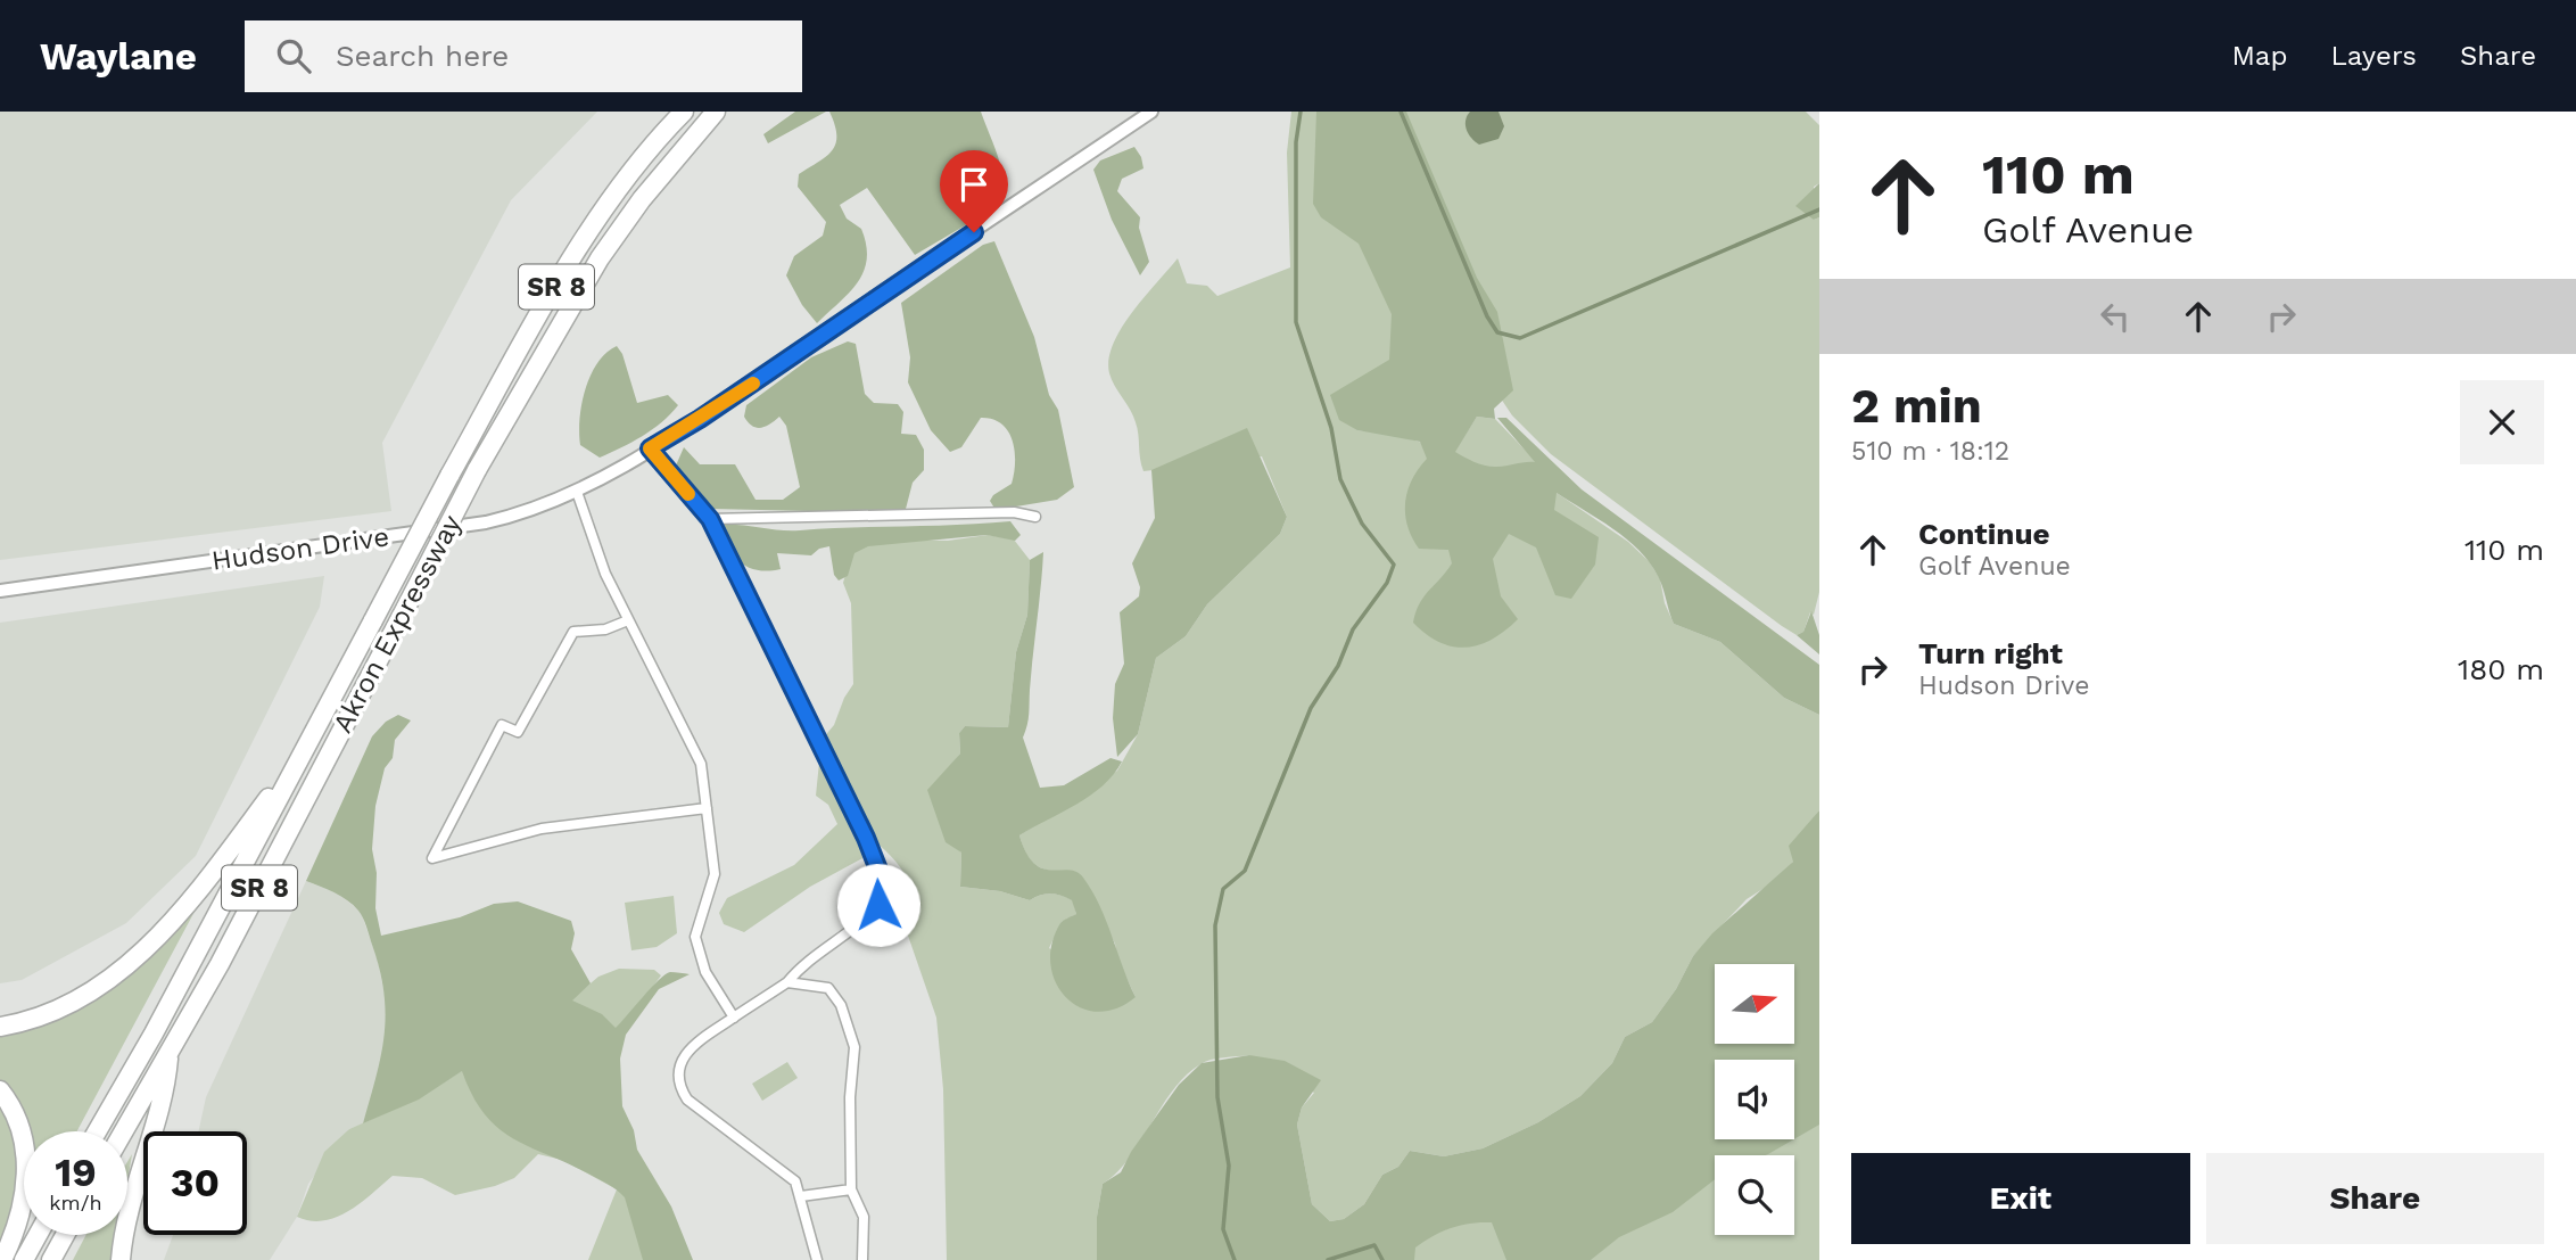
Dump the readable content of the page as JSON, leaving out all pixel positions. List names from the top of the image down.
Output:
{
  "streets": {
    "highway": ["SR 8", "Akron Expressway"],
    "street": ["Hudson Drive"]
  },
  "north": "right",
  "page": {
    "header": "Waylane",
    "search": "Search here",
    "nav": ["Map", "Layers", "Share"],
    "turn": ["110 m", "Golf Avenue"],
    "heading": ["2 min", "510 m · 18:12"],
    "list": [
      {
        "name": "Continue",
        "note": "Golf Avenue",
        "value": "110 m"
      },
      {
        "name": "Turn right",
        "note": "Hudson Drive",
        "value": "180 m"
      }
    ],
    "speed": "19 km/h",
    "limit": "30",
    "buttons": ["Exit", "Share"]
  }
}
